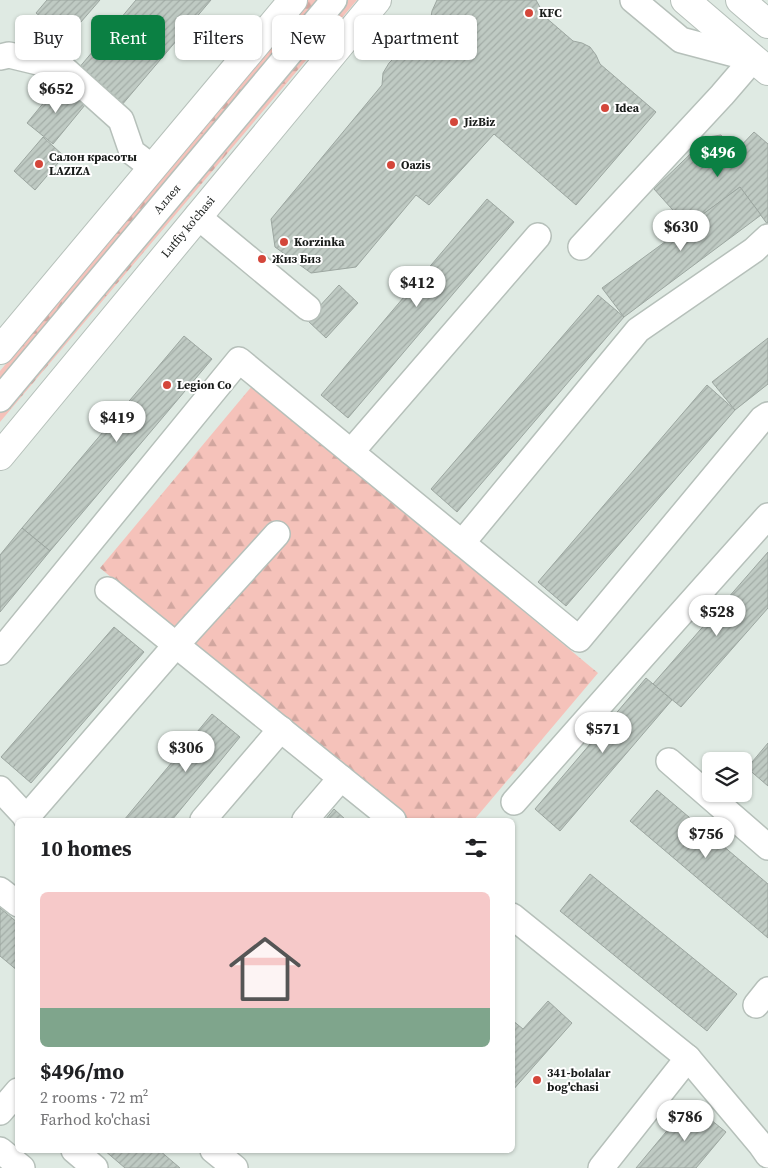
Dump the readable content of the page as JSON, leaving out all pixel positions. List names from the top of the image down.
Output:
{
  "streets": {
    "main road": ["Lutfiy ko'chasi"],
    "street": ["Аллея"]
  },
  "places": [
    "KFC",
    "Idea",
    "JizBiz",
    "Салон красоты LAZIZA",
    "Oazis",
    "Korzinka",
    "Жиз Биз",
    "Legion Co",
    "341-bolalar bog'chasi"
  ],
  "page": {
    "chip": [
      "Buy",
      "Rent",
      "Filters",
      "New",
      "Apartment"
    ],
    "price": [
      "$652",
      "$496",
      "$630",
      "$412",
      "$419",
      "$528",
      "$571",
      "$306",
      "$756",
      "$786"
    ],
    "heading": "10 homes",
    "list": [
      {
        "name": "$496/mo",
        "note": "2 rooms · 72 m² · Farhod ko'chasi"
      }
    ]
  }
}
